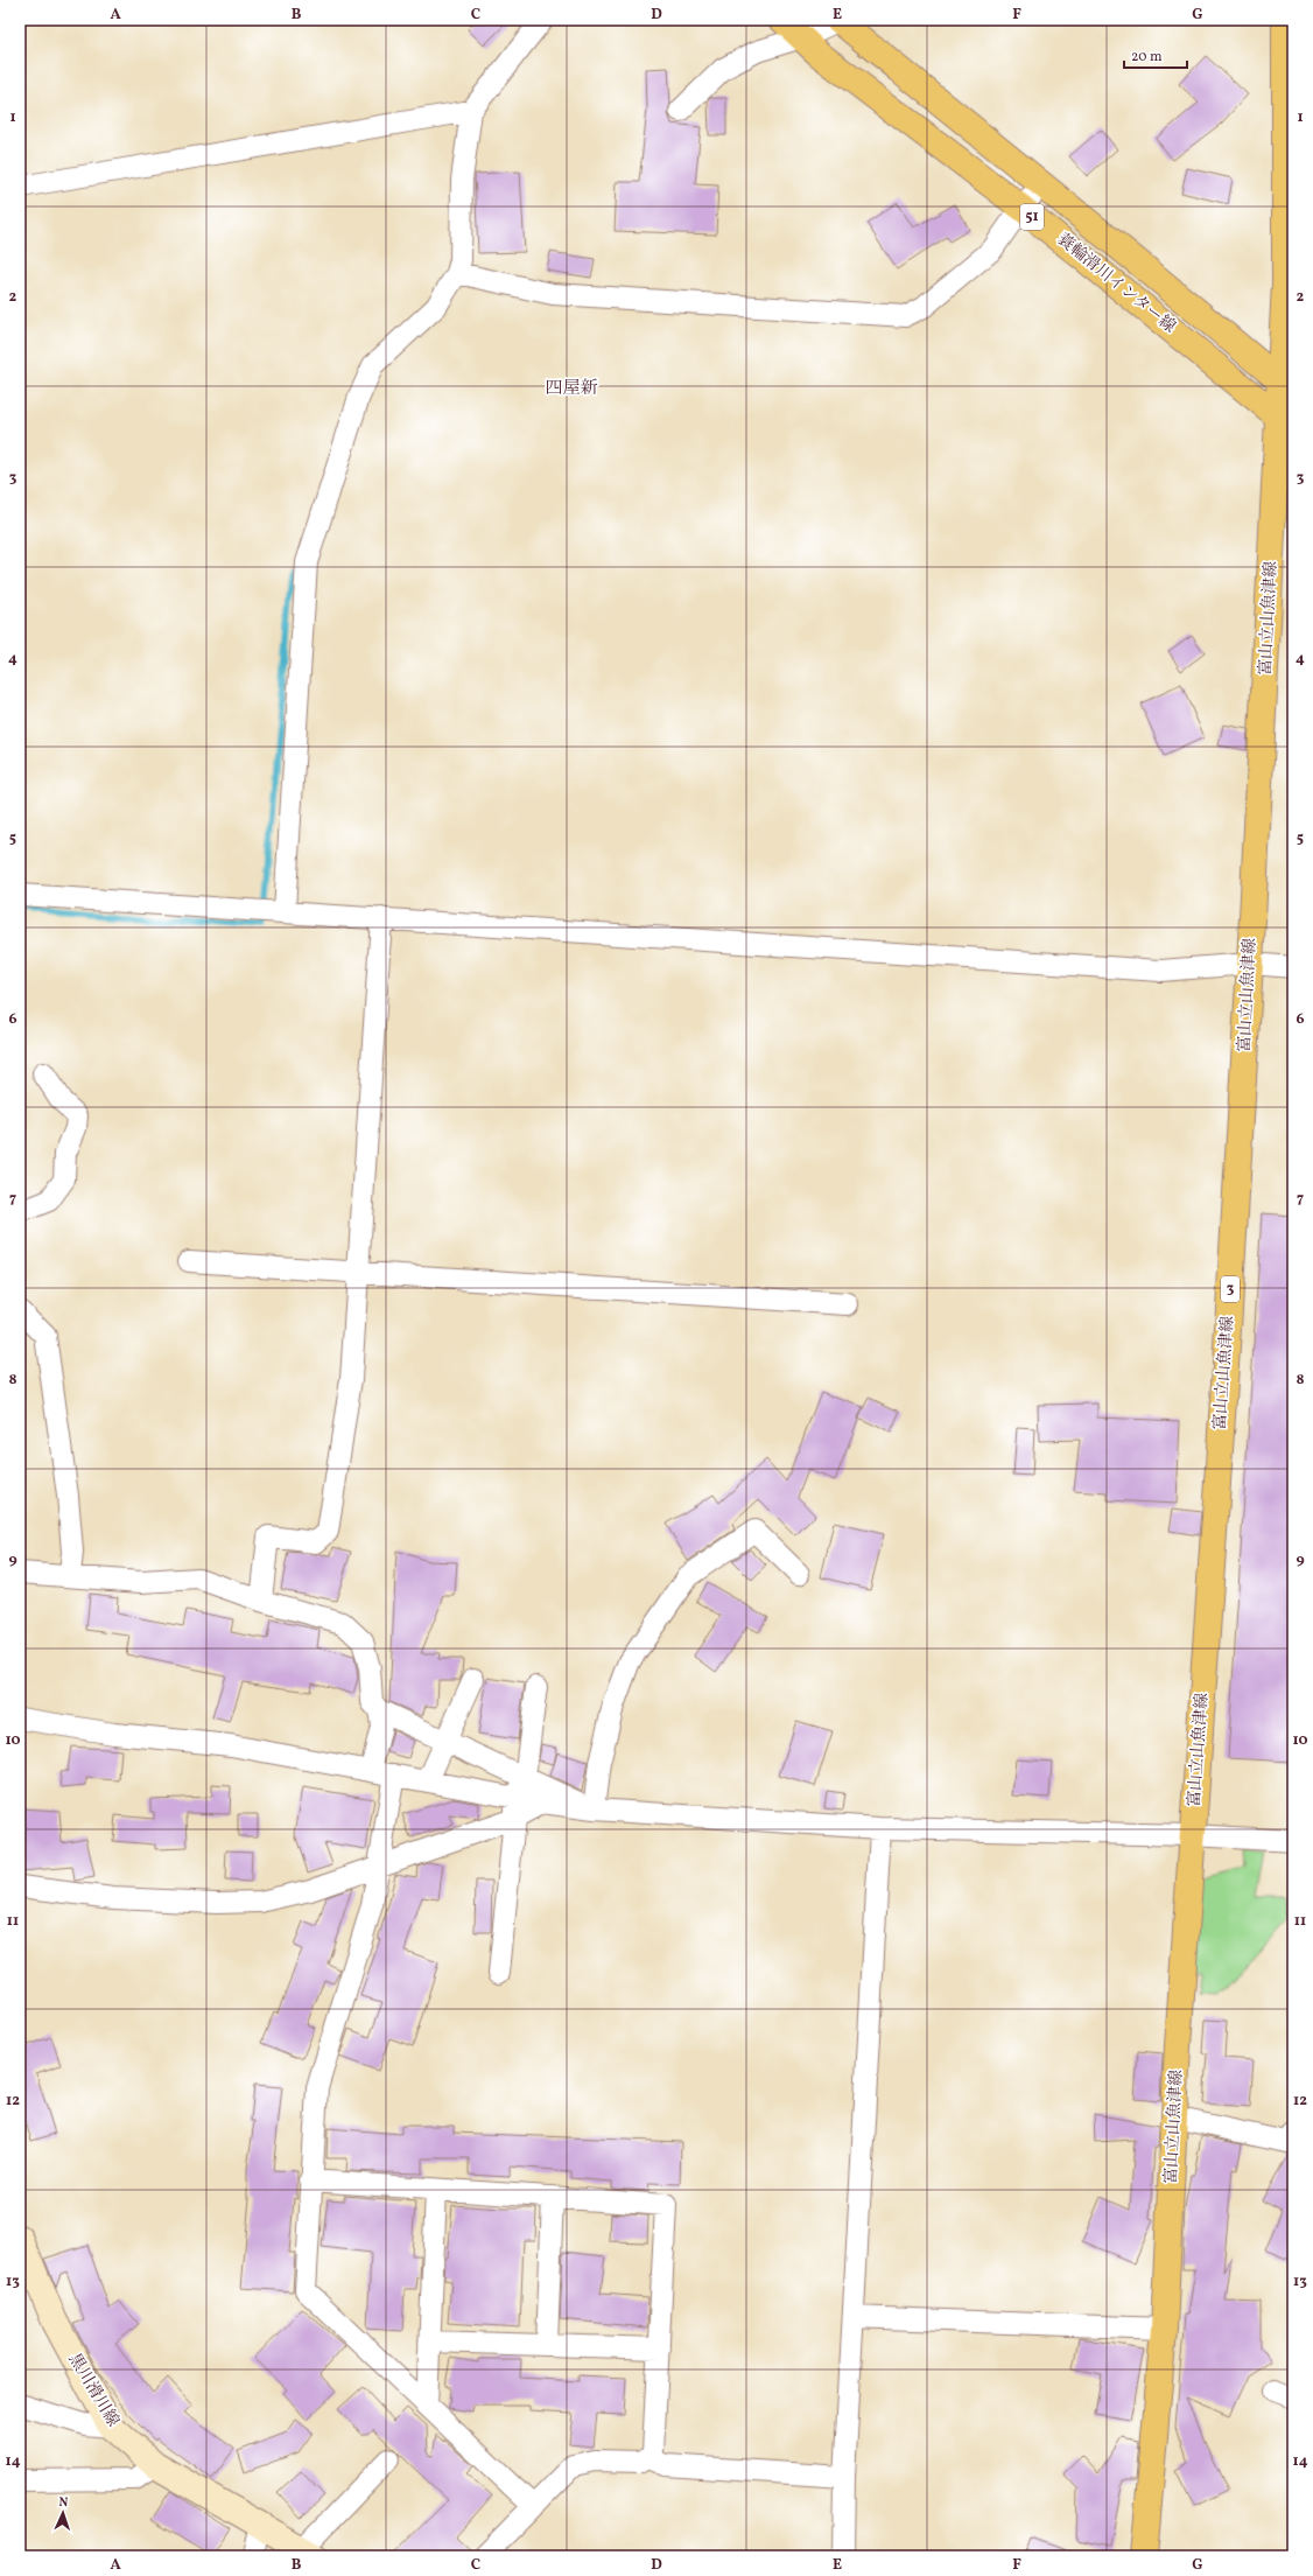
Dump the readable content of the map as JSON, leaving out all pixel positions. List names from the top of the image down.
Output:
{
  "streets": {
    "main road": [
      "51",
      "蓑輪滑川インター線",
      "富山立山魚津線",
      "3",
      "黒川滑川線"
    ]
  },
  "crossings": [
    ["蓑輪滑川インター線", "富山立山魚津線"]
  ],
  "districts": ["四屋新"],
  "scale_bar": "20 m",
  "north": "top",
  "grid": {
    "columns": [
      "A",
      "B",
      "C",
      "D",
      "E",
      "F",
      "G"
    ],
    "rows": [
      "1",
      "2",
      "3",
      "4",
      "5",
      "6",
      "7",
      "8",
      "9",
      "10",
      "11",
      "12",
      "13",
      "14"
    ]
  }
}
